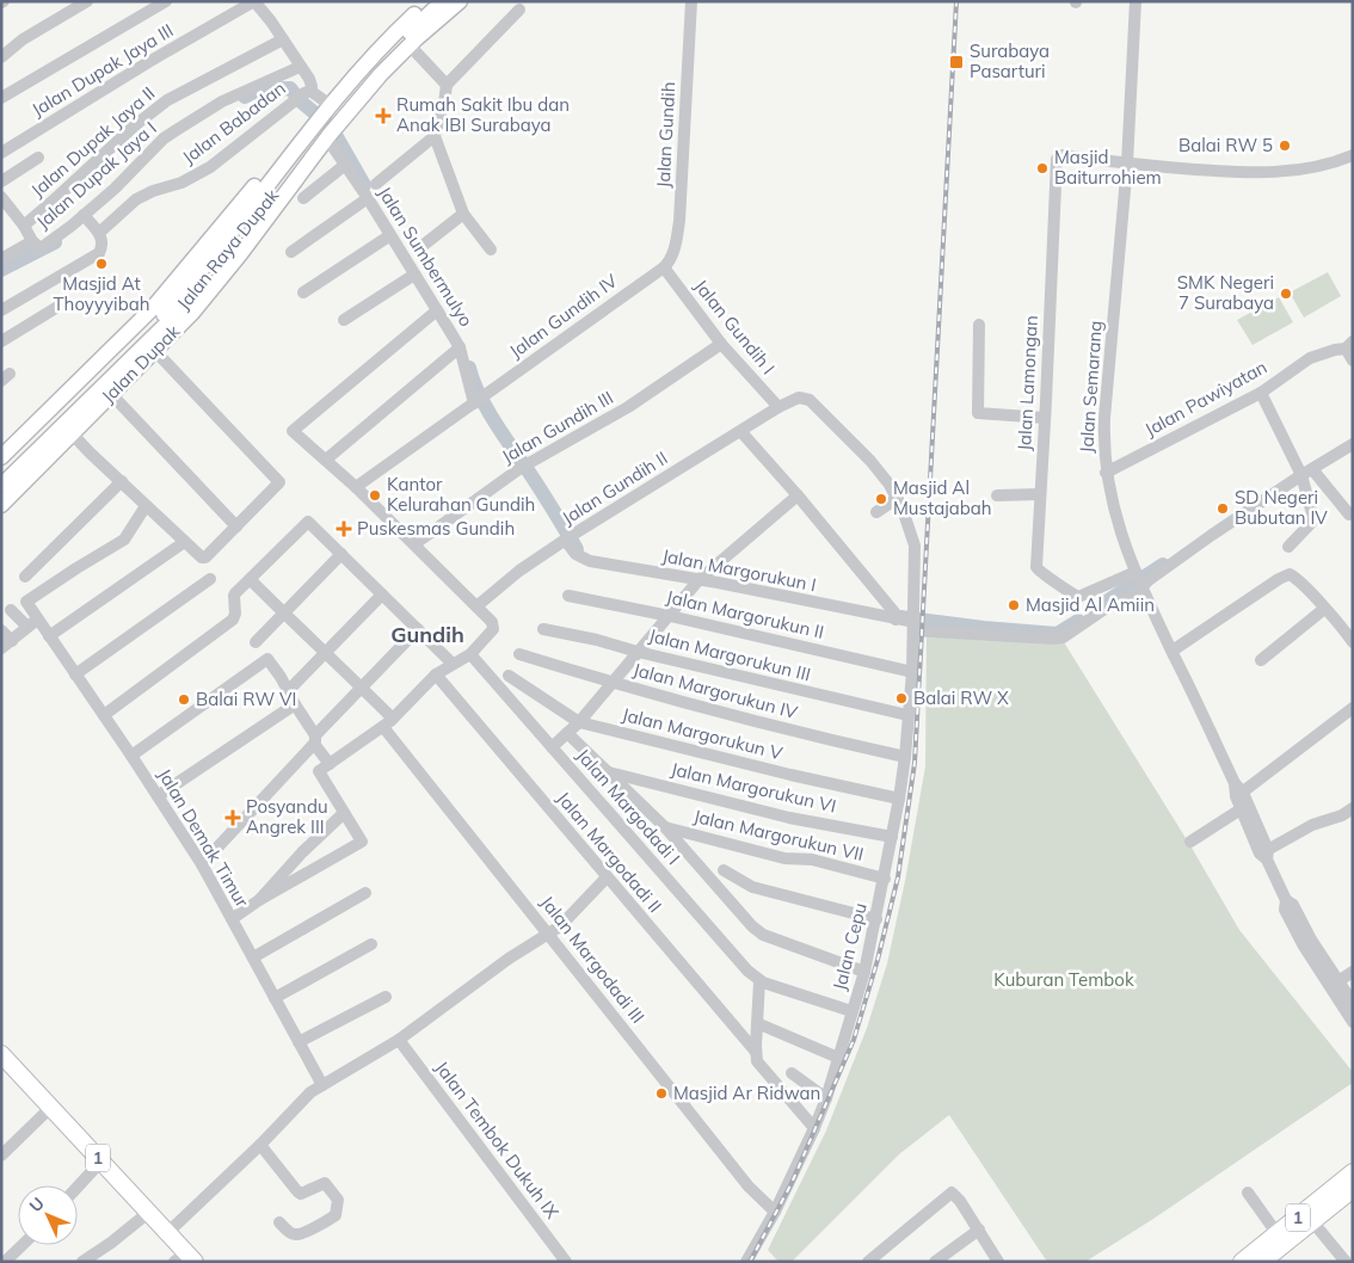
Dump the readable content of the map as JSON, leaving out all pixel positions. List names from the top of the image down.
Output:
{
  "streets": {
    "highway": ["1"],
    "main road": ["Jalan Raya Dupak", "Jalan Dupak"],
    "street": [
      "Jalan Dupak Jaya III",
      "Jalan Babadan",
      "Jalan Gundih",
      "Jalan Dupak Jaya II",
      "Jalan Dupak Jaya I",
      "Jalan Sumbermulyo",
      "Jalan Gundih IV",
      "Jalan Gundih I",
      "Jalan Lamongan",
      "Jalan Semarang",
      "Jalan Pawiyatan",
      "Jalan Gundih III",
      "Jalan Gundih II",
      "Jalan Margorukun I",
      "Jalan Margorukun II",
      "Jalan Margorukun III",
      "Jalan Margorukun IV",
      "Jalan Margorukun V",
      "Jalan Margorukun VI",
      "Jalan Margodadi I",
      "Jalan Margorukun VII",
      "Jalan Demak Timur",
      "Jalan Margodadi II",
      "Jalan Cepu",
      "Jalan Margodadi III",
      "Jalan Tembok Dukuh IX"
    ]
  },
  "crossings": [
    ["Jalan Babadan", "Jalan Raya Dupak"],
    ["Jalan Babadan", "Jalan Sumbermulyo"],
    ["Jalan Babadan", "Jalan Dupak"],
    ["Jalan Gundih", "Jalan Gundih IV"],
    ["Jalan Gundih", "Jalan Gundih I"],
    ["Jalan Dupak Jaya II", "Jalan Dupak Jaya I"],
    ["Jalan Raya Dupak", "Jalan Sumbermulyo"],
    ["Jalan Raya Dupak", "Jalan Dupak"],
    ["Jalan Sumbermulyo", "Jalan Gundih IV"],
    ["Jalan Sumbermulyo", "Jalan Dupak"],
    ["Jalan Gundih IV", "Jalan Gundih I"],
    ["Jalan Gundih I", "Jalan Gundih III"],
    ["Jalan Gundih I", "Jalan Gundih II"],
    ["Jalan Lamongan", "Jalan Semarang"],
    ["Jalan Lamongan", "Jalan Margorukun I"],
    ["Jalan Semarang", "Jalan Pawiyatan"],
    ["Jalan Semarang", "Jalan Margorukun I"],
    ["Jalan Gundih II", "Jalan Margorukun I"],
    ["Jalan Gundih II", "Jalan Cepu"],
    ["Jalan Margorukun I", "Jalan Cepu"],
    ["Jalan Margorukun II", "Jalan Cepu"],
    ["Jalan Margorukun III", "Jalan Cepu"],
    ["Jalan Margorukun IV", "Jalan Cepu"],
    ["Jalan Margorukun V", "Jalan Cepu"],
    ["Jalan Margorukun VI", "Jalan Cepu"],
    ["Jalan Margorukun VII", "Jalan Cepu"],
    ["Jalan Margodadi II", "Jalan Cepu"],
    ["Jalan Cepu", "Jalan Margodadi III"]
  ],
  "districts": ["Gundih"],
  "parks": ["Kuburan Tembok"],
  "places": {
    "transit": ["Surabaya Pasarturi"],
    "health": ["Rumah Sakit Ibu dan Anak IBI Surabaya", "Puskesmas Gundih", "Posyandu Angrek III"],
    "other": [
      "Balai RW 5",
      "Masjid Baiturrohiem",
      "Masjid At Thoyyyibah",
      "SMK Negeri 7 Surabaya",
      "Kantor Kelurahan Gundih",
      "Masjid Al Mustajabah",
      "SD Negeri Bubutan IV",
      "Masjid Al Amiin",
      "Balai RW X",
      "Balai RW VI",
      "Masjid Ar Ridwan"
    ]
  },
  "north": "top left"
}
